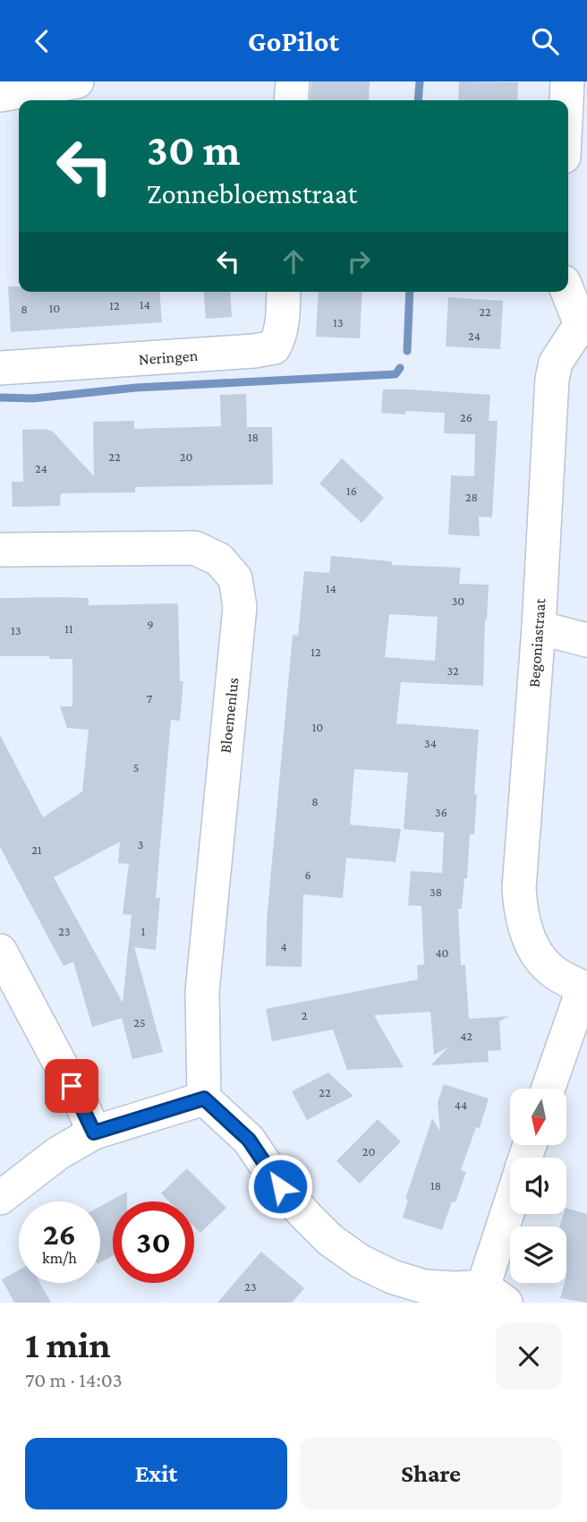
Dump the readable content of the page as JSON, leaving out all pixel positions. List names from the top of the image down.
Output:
{
  "streets": {
    "street": ["Neringen", "Begoniastraat", "Bloemenlus"]
  },
  "house_numbers": [
    "14",
    "12",
    "10",
    "8",
    "22",
    "13",
    "24",
    "26",
    "18",
    "22",
    "20",
    "24",
    "16",
    "28",
    "14",
    "30",
    "9",
    "11",
    "13",
    "12",
    "32",
    "7",
    "10",
    "34",
    "5",
    "8",
    "36",
    "3",
    "21",
    "6",
    "38",
    "23",
    "1",
    "4",
    "40",
    "2",
    "25",
    "42",
    "22",
    "44",
    "20",
    "18",
    "23"
  ],
  "north": "bottom",
  "page": {
    "header": "GoPilot",
    "turn": ["30 m", "Zonnebloemstraat"],
    "speed": "26 km/h",
    "limit": "30",
    "heading": ["1 min", "70 m · 14:03"],
    "buttons": ["Exit", "Share"]
  }
}
